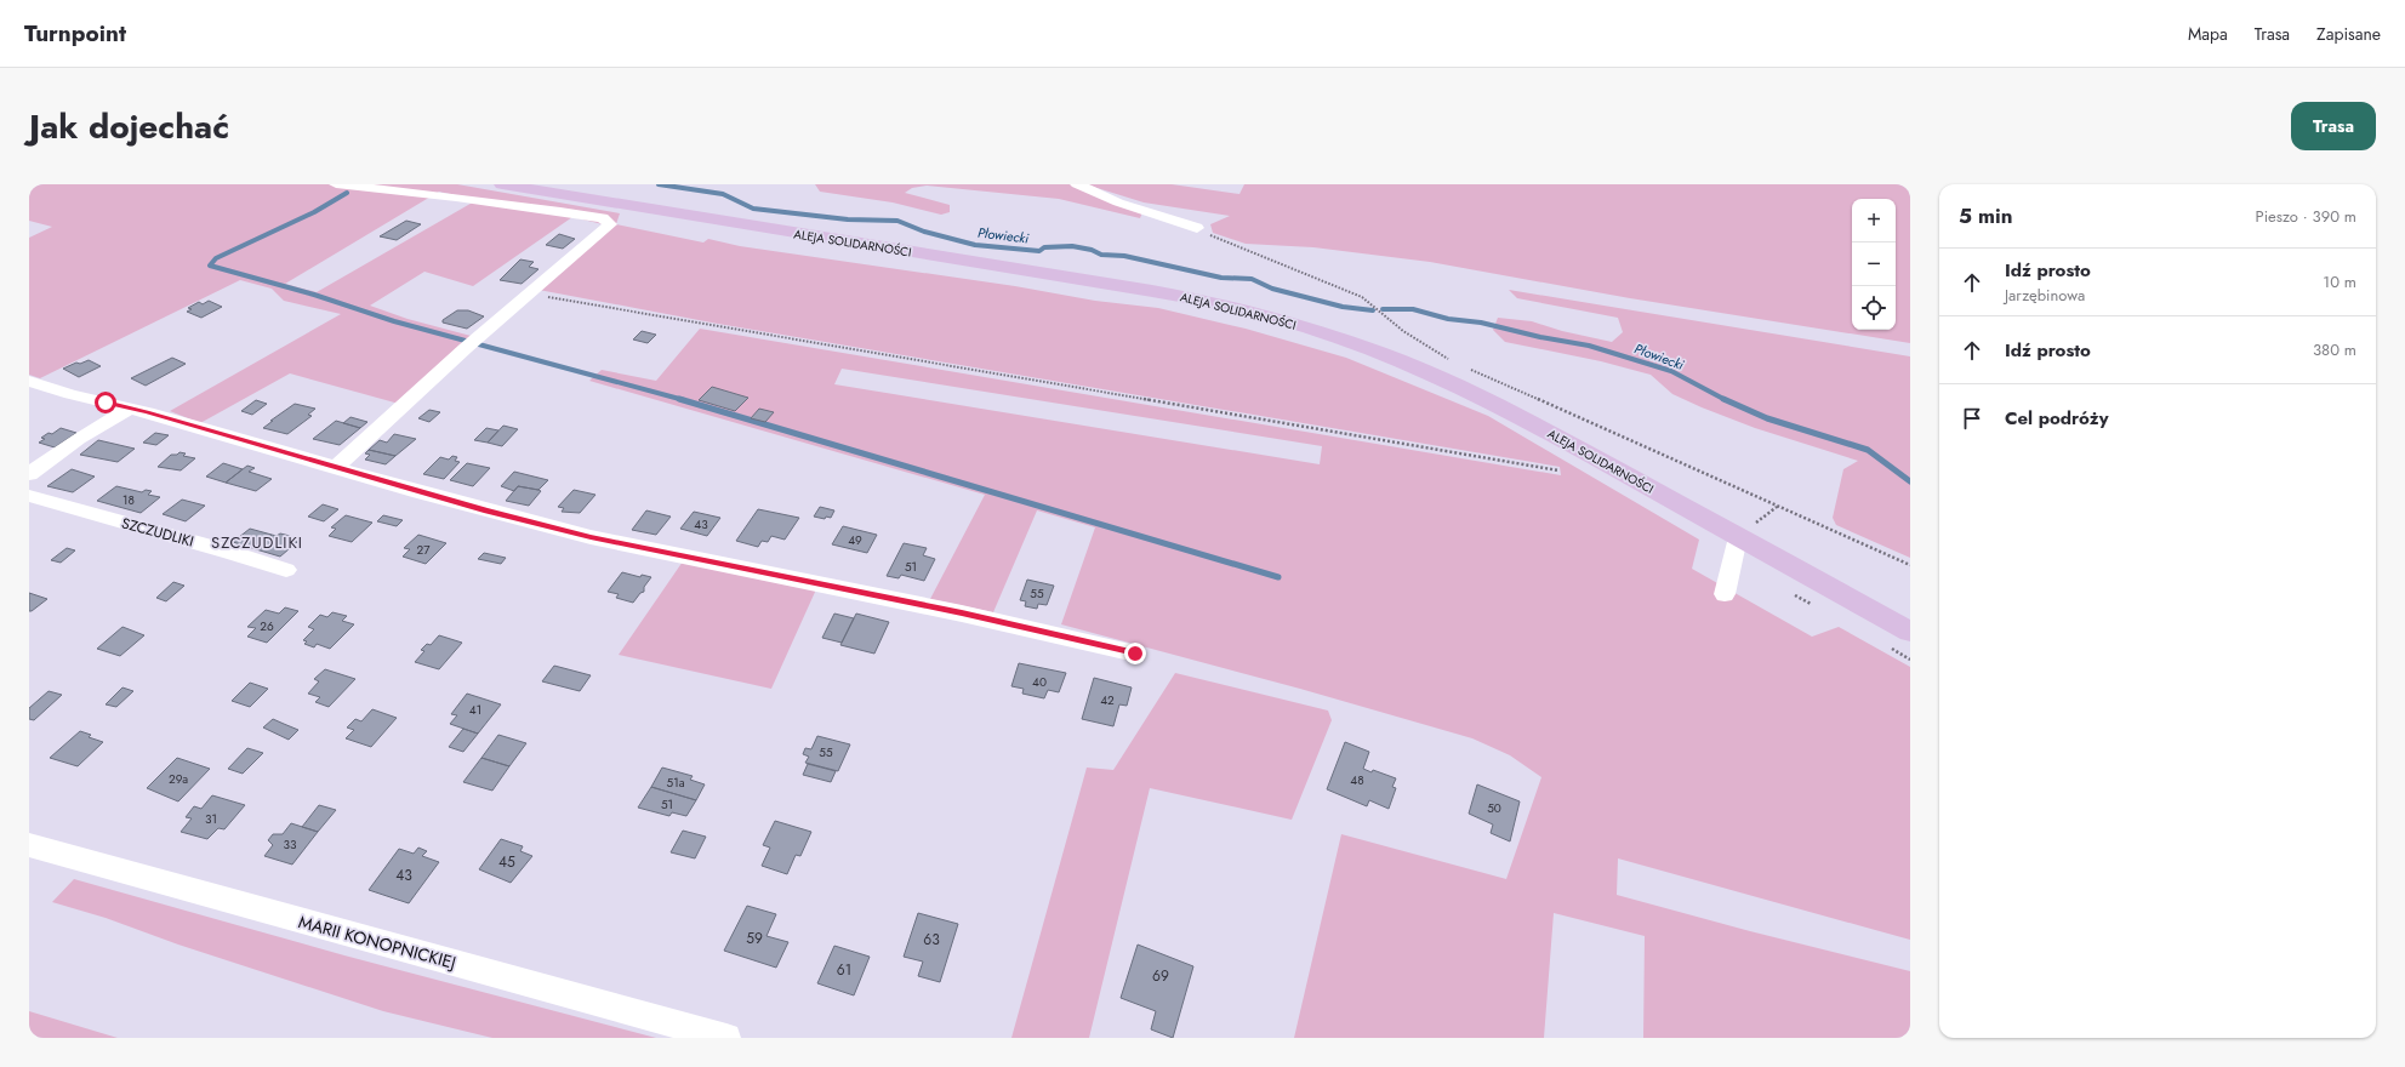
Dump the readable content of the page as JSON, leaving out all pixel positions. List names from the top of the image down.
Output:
{
  "streets": {
    "main road": ["ALEJA SOLIDARNOŚCI"],
    "street": ["SZCZUDLIKI", "MARII KONOPNICKIEJ"]
  },
  "districts": ["SZCZUDLIKI"],
  "water": ["Płowiecki"],
  "house_numbers": [
    "18",
    "43",
    "49",
    "27",
    "51",
    "55",
    "26",
    "40",
    "42",
    "41",
    "55",
    "29a",
    "48",
    "51a",
    "51",
    "50",
    "31",
    "33",
    "45",
    "43",
    "59",
    "63",
    "61",
    "69"
  ],
  "page": {
    "header": "Turnpoint",
    "nav": ["Mapa", "Trasa", "Zapisane"],
    "title": "Jak dojechać",
    "buttons": "Trasa",
    "heading": ["5 min", "Pieszo · 390 m"],
    "map_buttons": ["+", "−"],
    "list": [
      ["Idź prosto", "Jarzębinowa", "10 m"],
      ["Idź prosto", "380 m"],
      "Cel podróży"
    ]
  }
}
